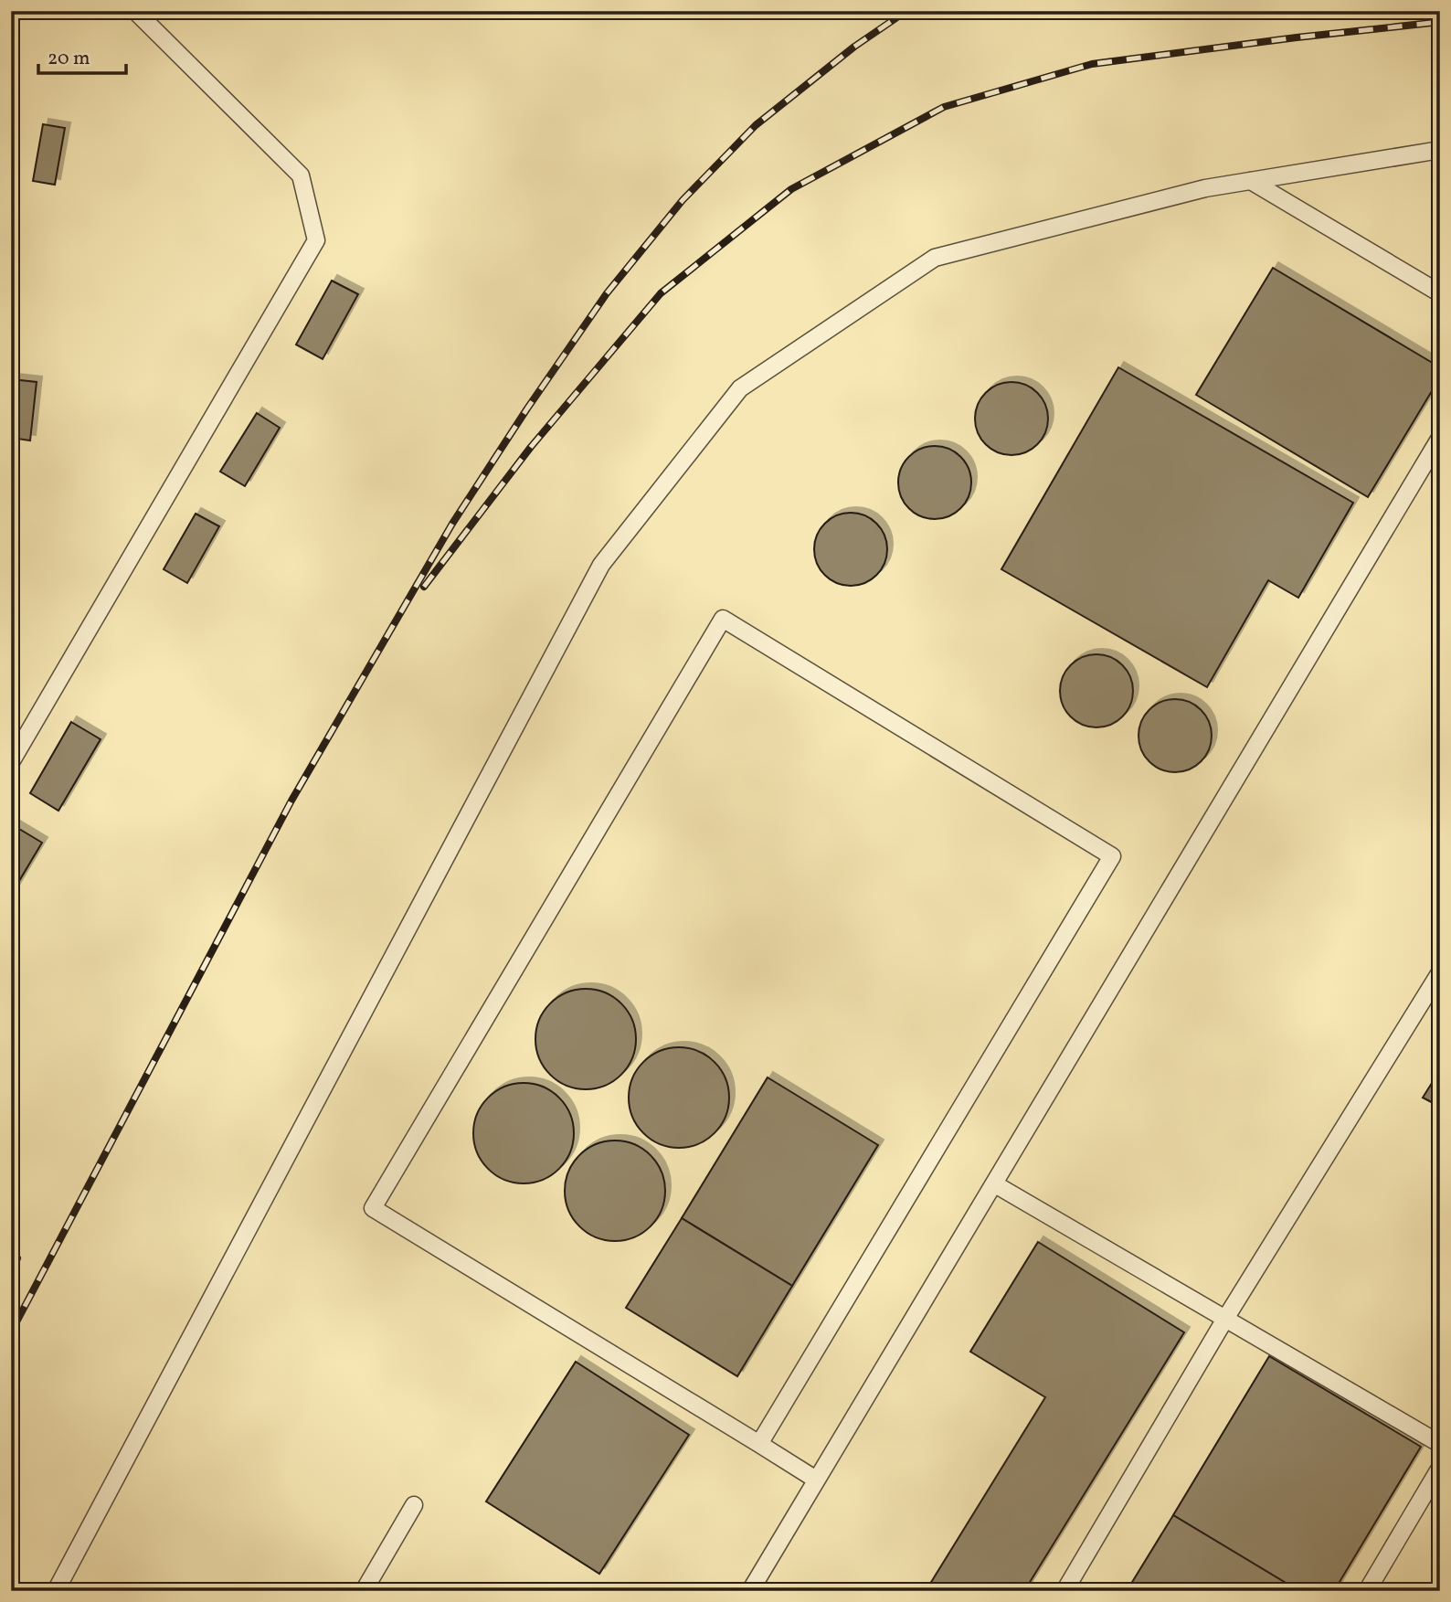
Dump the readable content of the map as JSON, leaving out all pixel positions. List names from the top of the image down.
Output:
{
  "scale_bar": "20 m"
}
